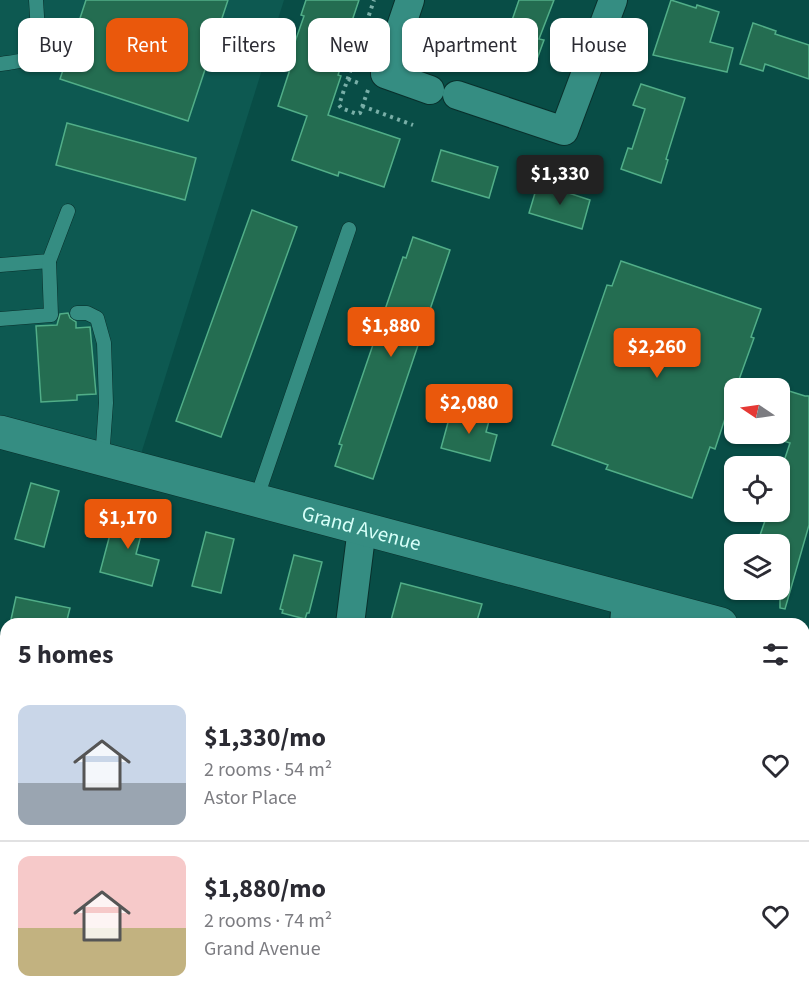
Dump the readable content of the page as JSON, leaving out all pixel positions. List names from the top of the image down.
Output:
{
  "streets": {
    "street": ["Grand Avenue"]
  },
  "north": "left",
  "page": {
    "chip": [
      "Buy",
      "Rent",
      "Filters",
      "New",
      "Apartment",
      "House"
    ],
    "price": [
      "$1,330",
      "$1,880",
      "$2,260",
      "$2,080",
      "$1,170"
    ],
    "heading": "5 homes",
    "list": [
      {
        "name": "$1,330/mo",
        "note": "2 rooms · 54 m² · Astor Place"
      },
      {
        "name": "$1,880/mo",
        "note": "2 rooms · 74 m² · Grand Avenue"
      }
    ]
  }
}
